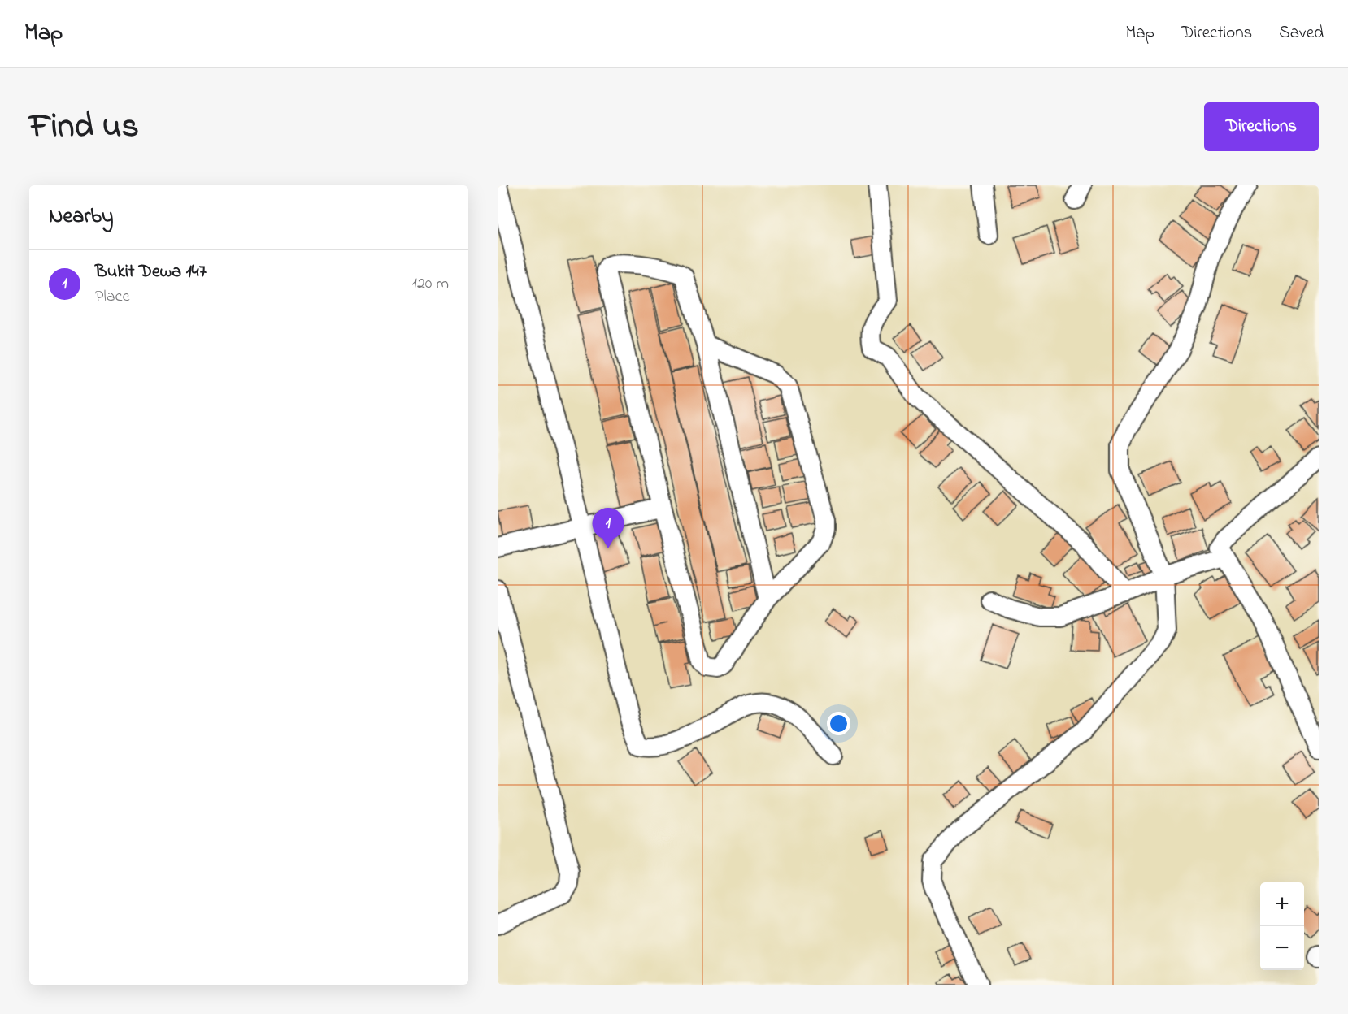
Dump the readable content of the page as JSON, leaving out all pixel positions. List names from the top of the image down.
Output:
{
  "page": {
    "header": "Map",
    "nav": ["Map", "Directions", "Saved"],
    "title": "Find us",
    "buttons": "Directions",
    "heading": "Nearby",
    "list": [
      {
        "mark": "1",
        "name": "Bukit Dewa 147",
        "note": "Place",
        "value": "120 m"
      }
    ],
    "pins": "1",
    "map_buttons": ["+", "−"]
  }
}
